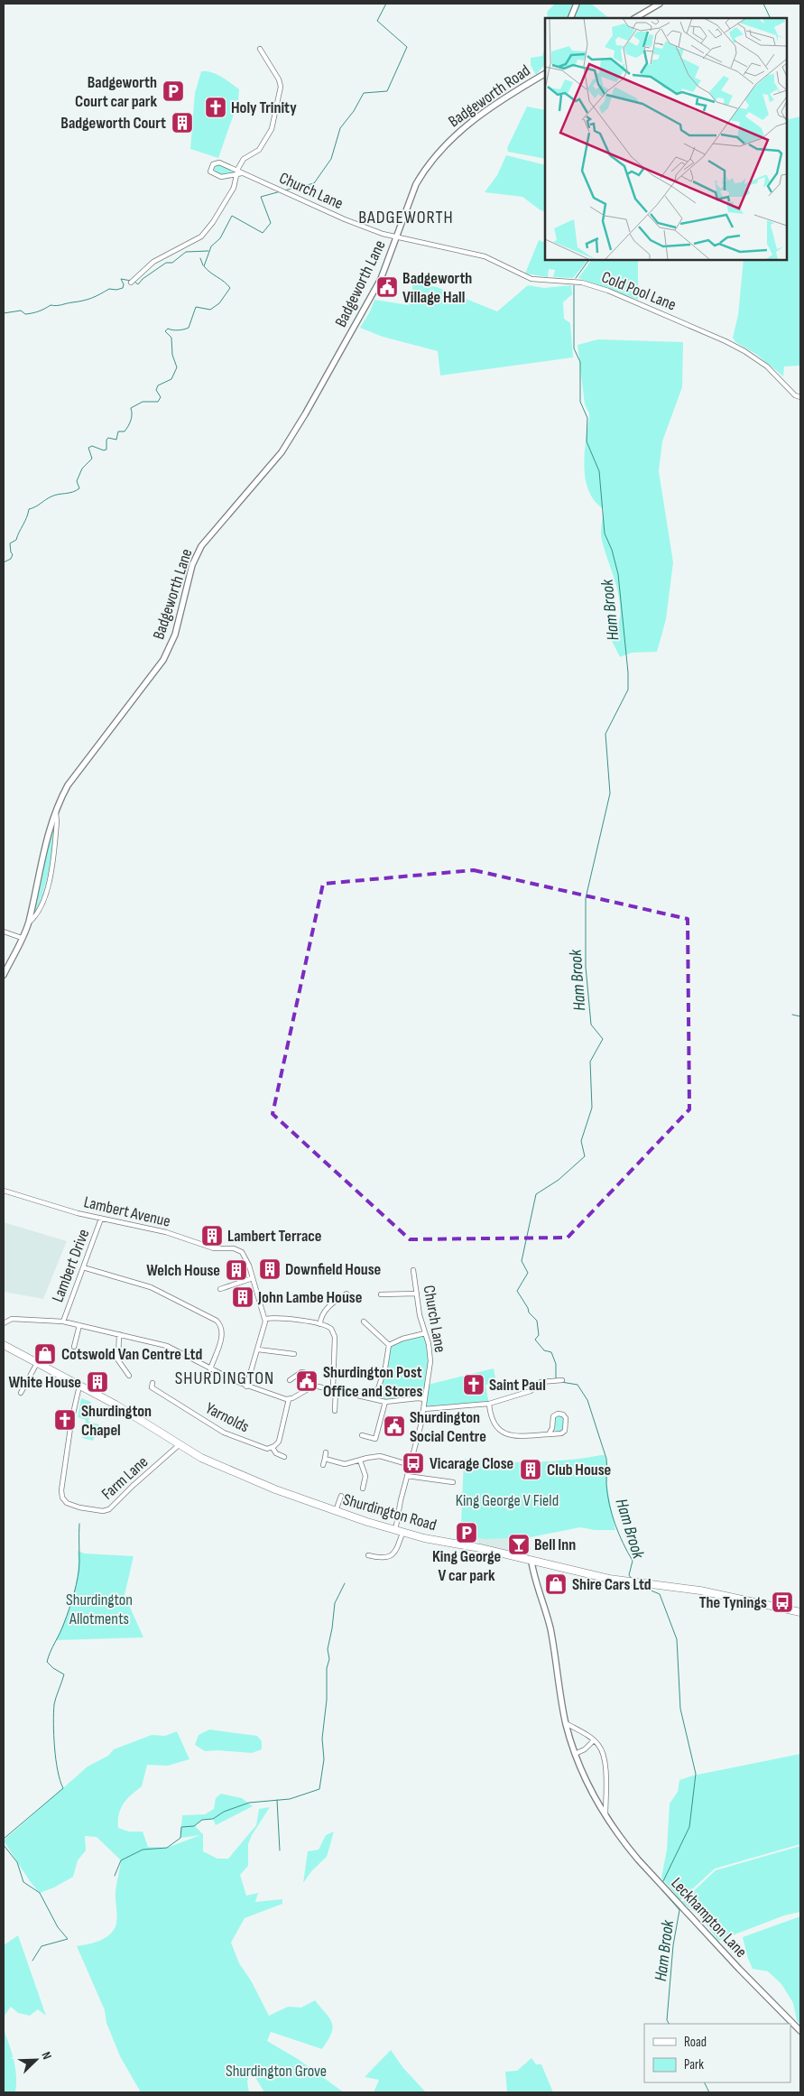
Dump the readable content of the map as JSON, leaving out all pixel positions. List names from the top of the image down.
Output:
{
  "streets": {
    "main road": ["Shurdington Road"],
    "street": [
      "Badgeworth Road",
      "Church Lane",
      "Badgeworth Lane",
      "Cold Pool Lane",
      "Lambert Avenue",
      "Lambert Drive",
      "Yarnolds",
      "Farm Lane",
      "Leckhampton Lane"
    ]
  },
  "crossings": [
    ["Badgeworth Road", "Badgeworth Lane"],
    ["Church Lane", "Badgeworth Lane"],
    ["Church Lane", "Cold Pool Lane"],
    ["Church Lane", "Shurdington Road"],
    ["Badgeworth Lane", "Cold Pool Lane"],
    ["Lambert Avenue", "Lambert Drive"],
    ["Farm Lane", "Shurdington Road"],
    ["Shurdington Road", "Leckhampton Lane"]
  ],
  "districts": ["BADGEWORTH", "SHURDINGTON"],
  "water": ["Ham Brook"],
  "parks": ["King George V Field", "Shurdington Allotments", "Shurdington Grove"],
  "places": {
    "parking": ["Badgeworth Court car park", "King George V car park"],
    "church": ["Holy Trinity", "Saint Paul", "Shurdington Chapel"],
    "building": [
      "Badgeworth Court",
      "Lambert Terrace",
      "Downfield House",
      "Welch House",
      "John Lambe House",
      "White House",
      "Club House"
    ],
    "public building": ["Badgeworth Village Hall", "Shurdington Post Office and Stores", "Shurdington Social Centre"],
    "shop": ["Cotswold Van Centre Ltd", "Shire Cars Ltd"],
    "bus stop": ["Vicarage Close", "The Tynings"],
    "bar": ["Bell Inn"]
  },
  "legend": ["Road", "Park"],
  "north": "top right"
}
